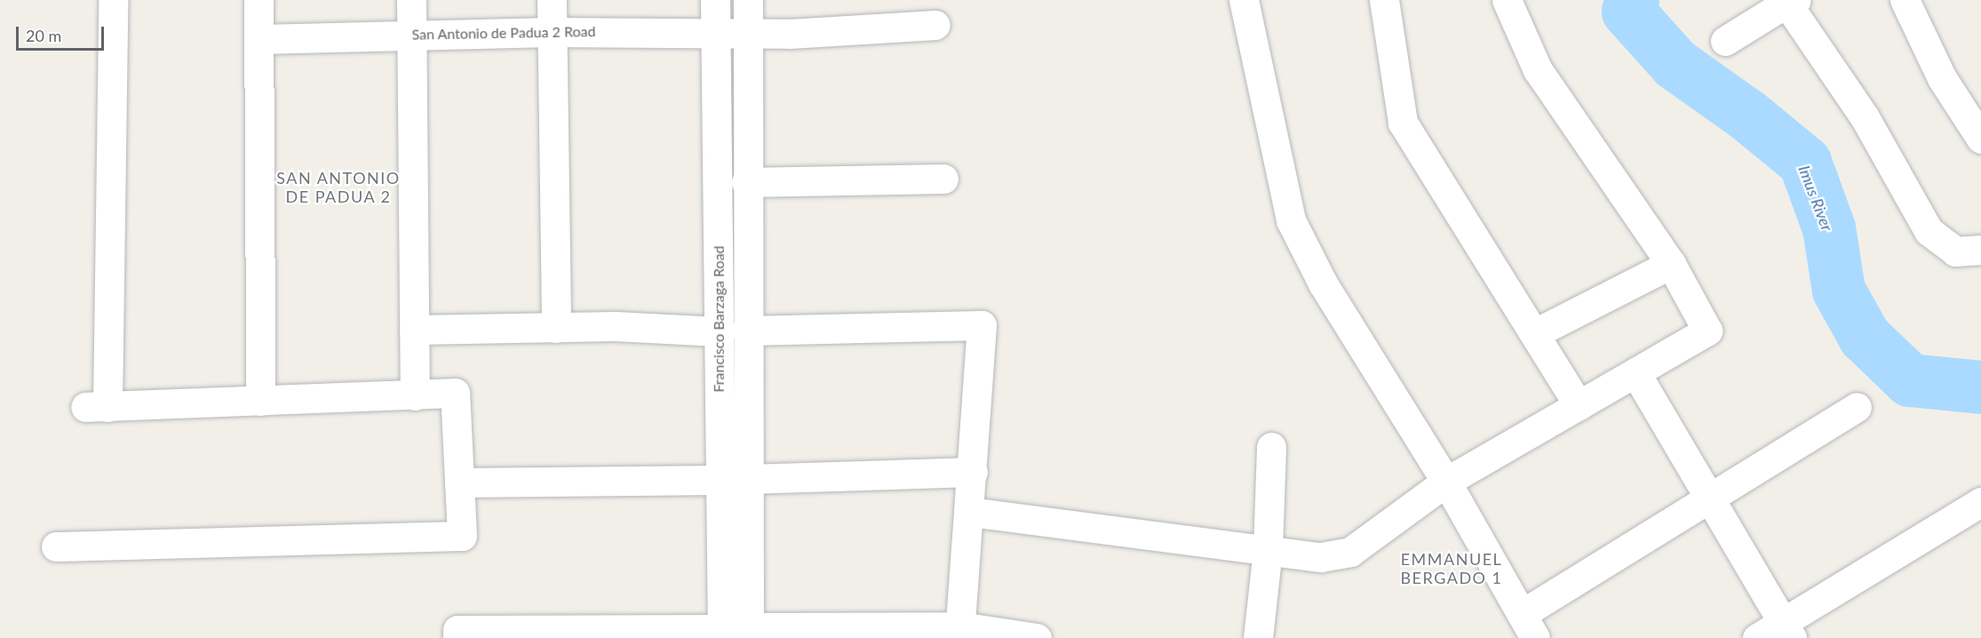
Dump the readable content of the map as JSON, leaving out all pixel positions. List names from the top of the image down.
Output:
{
  "streets": {
    "street": ["San Antonio de Padua 2 Road", "Francisco Barzaga Road"]
  },
  "crossings": [
    ["San Antonio de Padua 2 Road", "Francisco Barzaga Road"]
  ],
  "districts": ["SAN ANTONIO DE PADUA 2", "EMMANUEL BERGADO 1"],
  "water": ["Imus River"],
  "scale_bar": "20 m"
}
